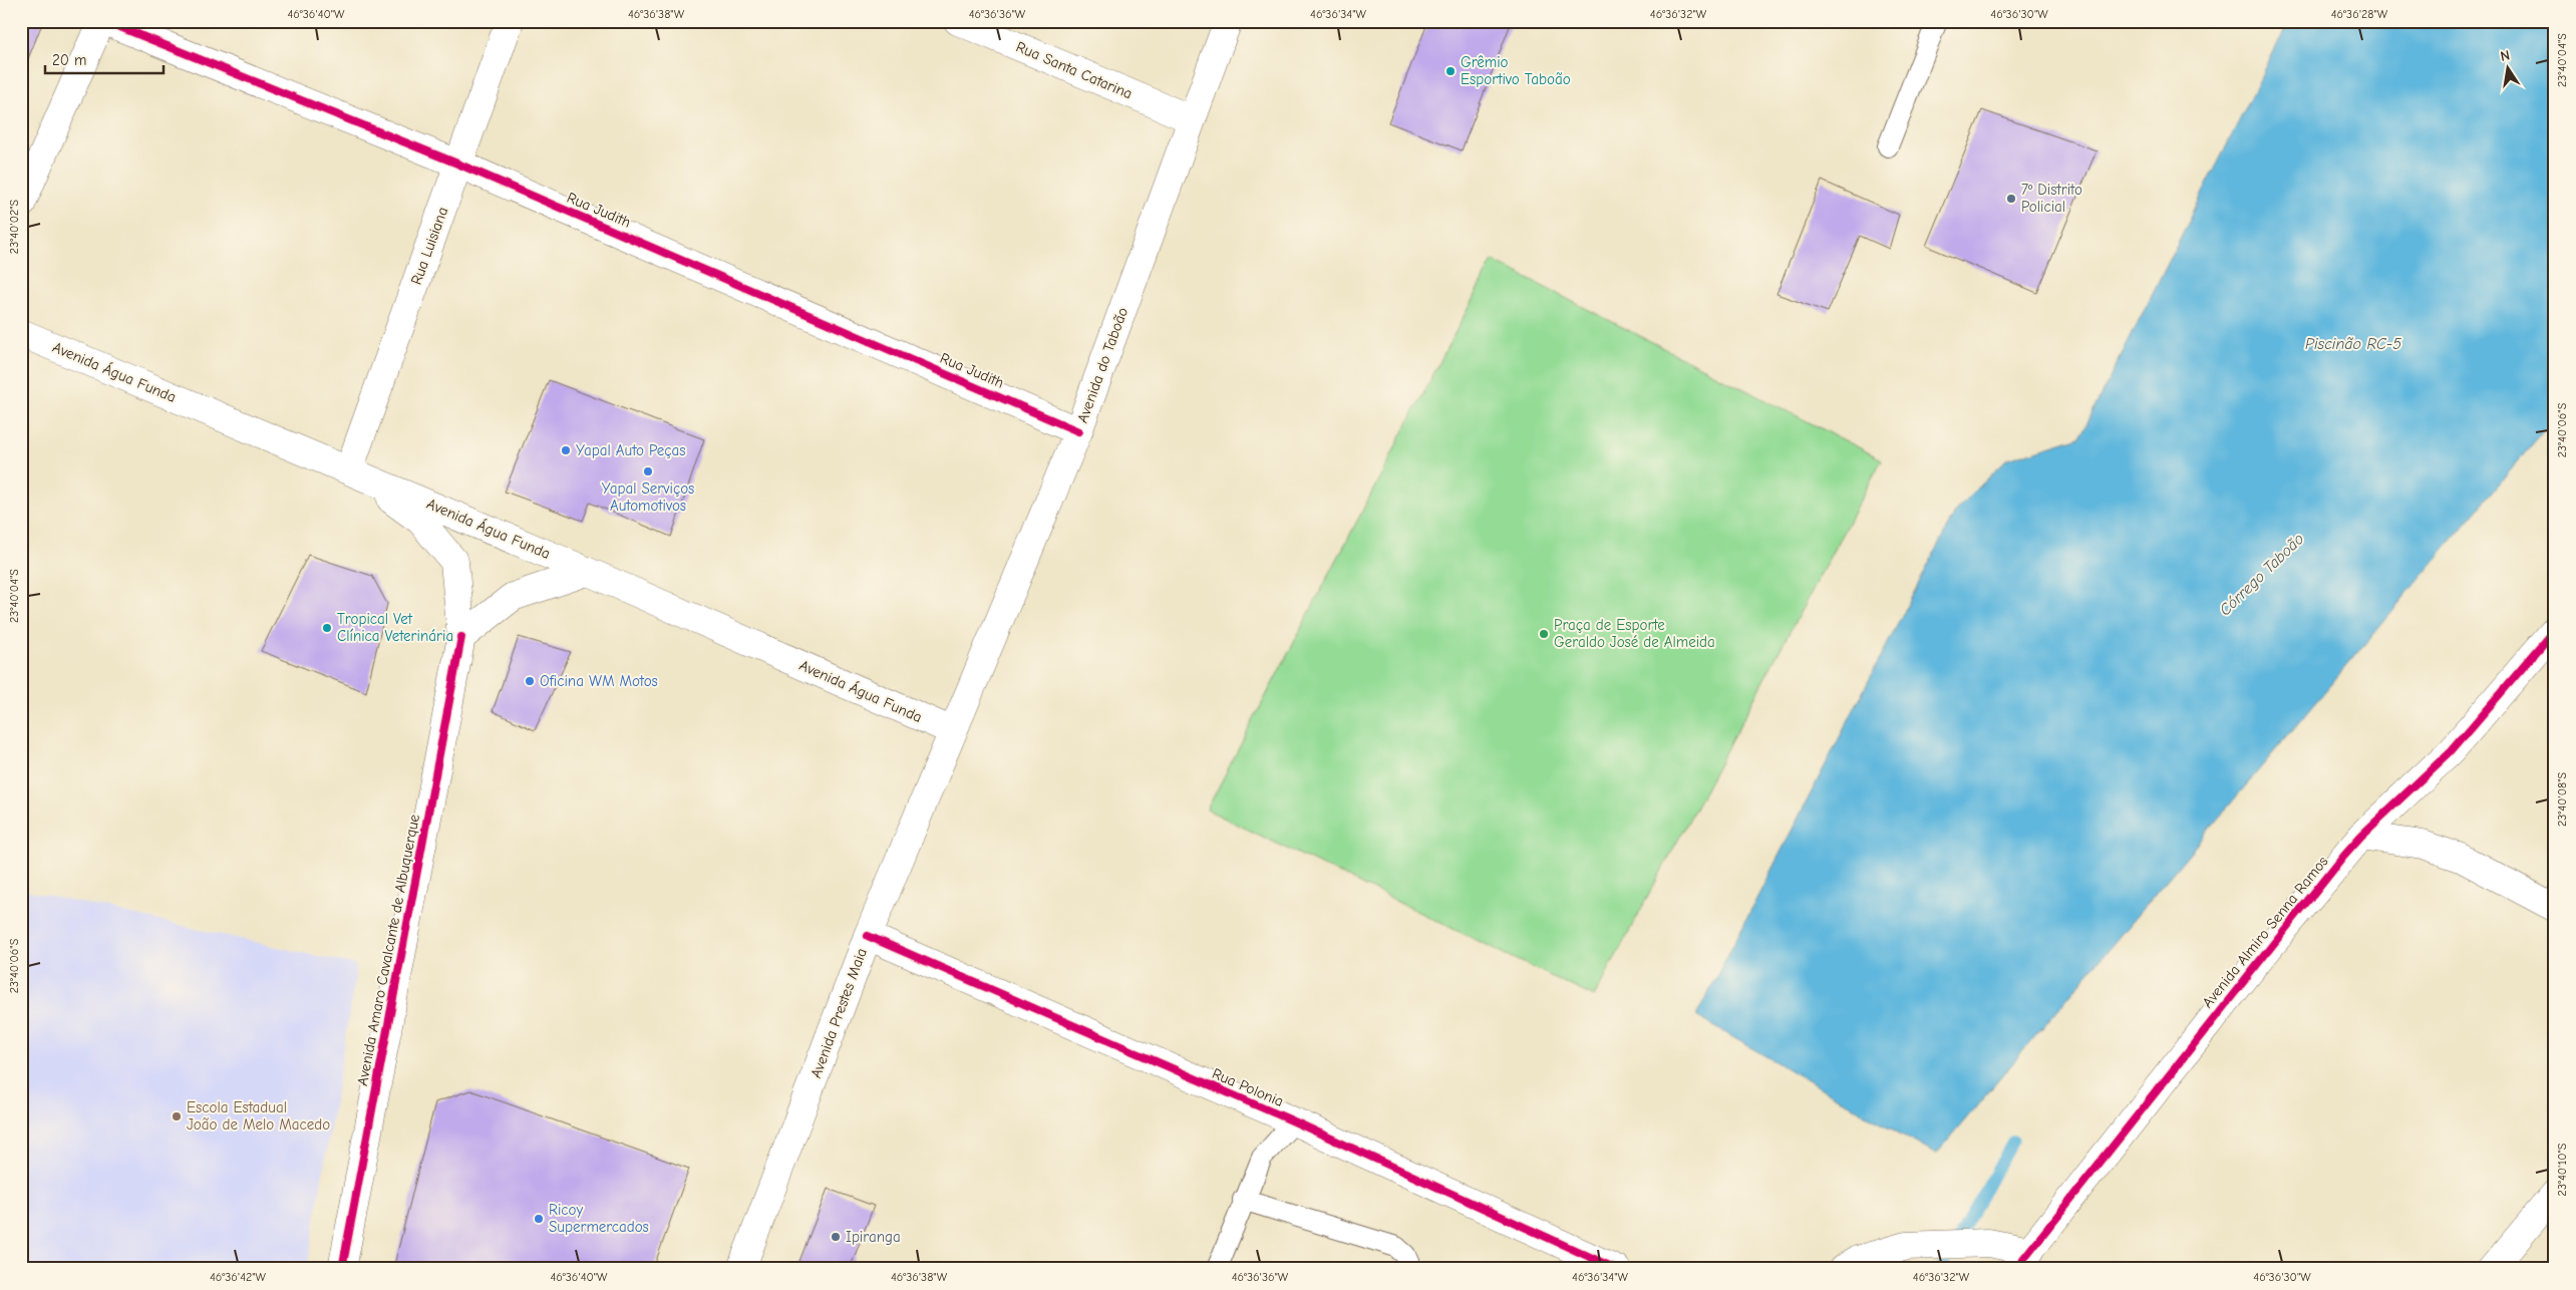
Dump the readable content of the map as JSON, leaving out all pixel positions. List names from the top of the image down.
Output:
{
  "streets": {
    "street": [
      "Rua Santa Catarina",
      "Rua Judith",
      "Rua Luisiana",
      "Avenida do Taboão",
      "Avenida Água Funda",
      "Avenida Almiro Senna Ramos",
      "Avenida Amaro Cavalcante de Albuquerque",
      "Avenida Prestes Maia",
      "Rua Polonia"
    ]
  },
  "crossings": [
    ["Rua Santa Catarina", "Avenida do Taboão"],
    ["Rua Judith", "Rua Luisiana"],
    ["Rua Judith", "Avenida do Taboão"],
    ["Rua Luisiana", "Avenida Água Funda"],
    ["Rua Luisiana", "Avenida Amaro Cavalcante de Albuquerque"],
    ["Avenida do Taboão", "Avenida Água Funda"],
    ["Avenida do Taboão", "Avenida Prestes Maia"],
    ["Avenida Água Funda", "Avenida Amaro Cavalcante de Albuquerque"],
    ["Avenida Água Funda", "Avenida Prestes Maia"],
    ["Avenida Prestes Maia", "Rua Polonia"]
  ],
  "water": ["Piscinão RC-5", "Córrego Taboão"],
  "places": [
    "Grêmio Esportivo Taboão",
    "7º Distrito Policial",
    "Yapal Auto Peças",
    "Yapal Serviços Automotivos",
    "Tropical Vet Clínica Veterinária",
    "Praça de Esporte Geraldo José de Almeida",
    "Oficina WM Motos",
    "Escola Estadual João de Melo Macedo",
    "Ricoy Supermercados",
    "Ipiranga"
  ],
  "scale_bar": "20 m",
  "north": "top",
  "coordinates": [
    "46°36'40\"W",
    "46°36'38\"W",
    "46°36'36\"W",
    "46°36'34\"W",
    "46°36'32\"W",
    "46°36'30\"W",
    "46°36'28\"W",
    "23°40'04\"S",
    "23°40'02\"S",
    "23°40'06\"S",
    "23°40'08\"S",
    "23°40'10\"S",
    "46°36'42\"W"
  ]
}
